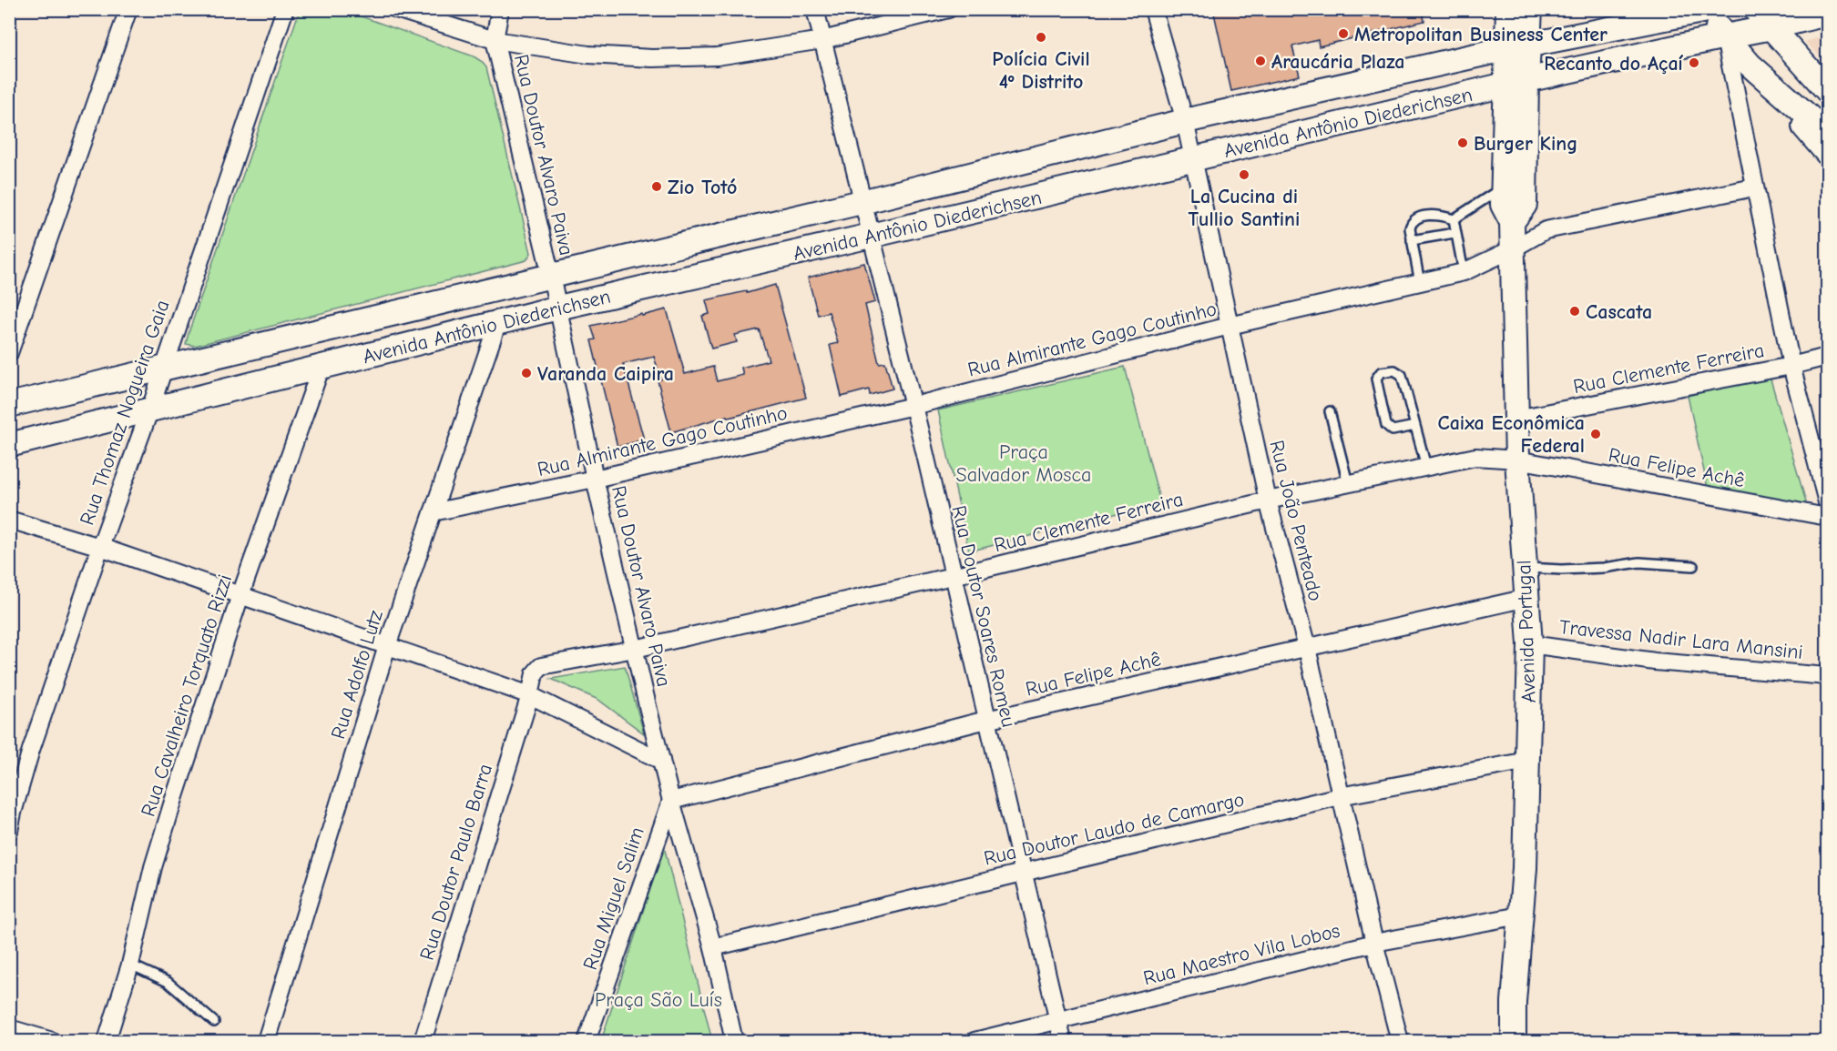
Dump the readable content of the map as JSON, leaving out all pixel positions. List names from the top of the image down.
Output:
{
  "streets": {
    "main road": ["Avenida Antônio Diederichsen", "Avenida Portugal"],
    "street": [
      "Rua Doutor Alvaro Paiva",
      "Rua Almirante Gago Coutinho",
      "Rua Clemente Ferreira",
      "Rua Thomaz Nogueira Gaia",
      "Rua Felipe Achê",
      "Rua João Penteado",
      "Rua Doutor Soares Romeu",
      "Travessa Nadir Lara Mansini",
      "Rua Adolfo Lutz",
      "Rua Cavalheiro Torquato Rizzi",
      "Rua Doutor Laudo de Camargo",
      "Rua Doutor Paulo Barra",
      "Rua Miguel Salim",
      "Rua Maestro Vila Lobos"
    ]
  },
  "crossings": [
    ["Avenida Antônio Diederichsen", "Rua Doutor Alvaro Paiva"],
    ["Avenida Antônio Diederichsen", "Rua Thomaz Nogueira Gaia"],
    ["Avenida Antônio Diederichsen", "Rua João Penteado"],
    ["Avenida Antônio Diederichsen", "Rua Doutor Soares Romeu"],
    ["Avenida Antônio Diederichsen", "Avenida Portugal"],
    ["Avenida Antônio Diederichsen", "Rua Adolfo Lutz"],
    ["Avenida Antônio Diederichsen", "Rua Cavalheiro Torquato Rizzi"],
    ["Rua Doutor Alvaro Paiva", "Rua Almirante Gago Coutinho"],
    ["Rua Doutor Alvaro Paiva", "Rua Clemente Ferreira"],
    ["Rua Doutor Alvaro Paiva", "Rua Felipe Achê"],
    ["Rua Doutor Alvaro Paiva", "Rua Doutor Laudo de Camargo"],
    ["Rua Doutor Alvaro Paiva", "Rua Miguel Salim"],
    ["Rua Almirante Gago Coutinho", "Rua João Penteado"],
    ["Rua Almirante Gago Coutinho", "Rua Doutor Soares Romeu"],
    ["Rua Almirante Gago Coutinho", "Avenida Portugal"],
    ["Rua Almirante Gago Coutinho", "Rua Adolfo Lutz"],
    ["Rua Clemente Ferreira", "Rua Felipe Achê"],
    ["Rua Clemente Ferreira", "Rua João Penteado"],
    ["Rua Clemente Ferreira", "Rua Doutor Soares Romeu"],
    ["Rua Clemente Ferreira", "Avenida Portugal"],
    ["Rua Clemente Ferreira", "Rua Doutor Paulo Barra"],
    ["Rua Felipe Achê", "Rua João Penteado"],
    ["Rua Felipe Achê", "Rua Doutor Soares Romeu"],
    ["Rua Felipe Achê", "Avenida Portugal"],
    ["Rua Felipe Achê", "Rua Miguel Salim"],
    ["Rua João Penteado", "Rua Doutor Laudo de Camargo"],
    ["Rua João Penteado", "Rua Maestro Vila Lobos"],
    ["Rua Doutor Soares Romeu", "Rua Doutor Laudo de Camargo"],
    ["Rua Doutor Soares Romeu", "Rua Maestro Vila Lobos"],
    ["Avenida Portugal", "Travessa Nadir Lara Mansini"],
    ["Avenida Portugal", "Rua Doutor Laudo de Camargo"],
    ["Avenida Portugal", "Rua Maestro Vila Lobos"]
  ],
  "parks": ["Praça Salvador Mosca", "Praça São Luís"],
  "places": [
    "Metropolitan Business Center",
    "Polícia Civil 4º Distrito",
    "Araucária Plaza",
    "Recanto do Açaí",
    "Burger King",
    "La Cucina di Tullio Santini",
    "Zio Totó",
    "Cascata",
    "Varanda Caipira",
    "Caixa Econômica Federal"
  ]
}
